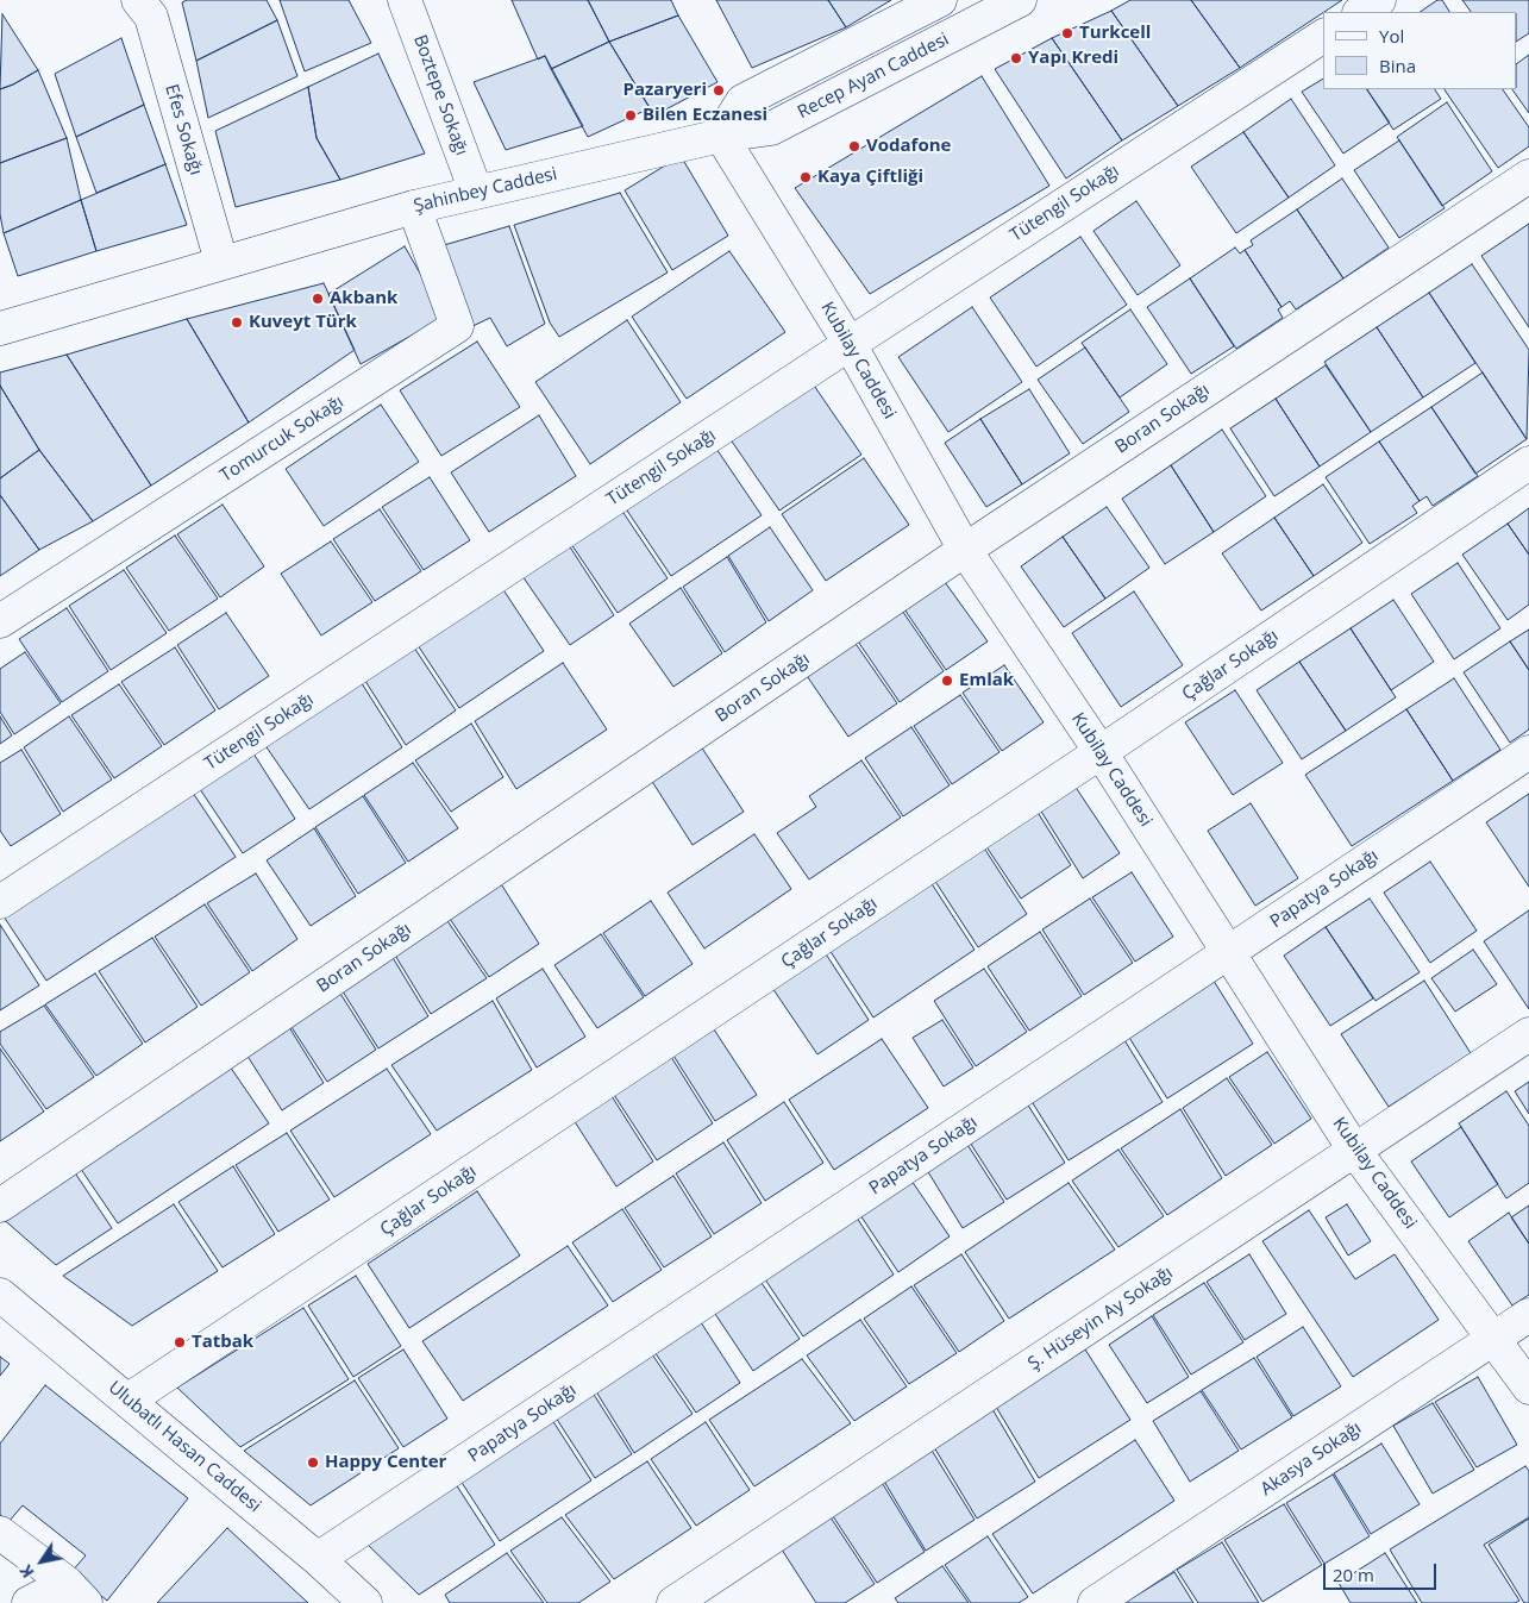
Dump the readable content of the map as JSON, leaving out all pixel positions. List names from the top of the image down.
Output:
{
  "streets": {
    "street": [
      "Recep Ayan Caddesi",
      "Boztepe Sokağı",
      "Efes Sokağı",
      "Şahinbey Caddesi",
      "Tütengil Sokağı",
      "Kubilay Caddesi",
      "Boran Sokağı",
      "Tomurcuk Sokağı",
      "Çağlar Sokağı",
      "Papatya Sokağı",
      "Ş. Hüseyin Ay Sokağı",
      "Ulubatlı Hasan Caddesi",
      "Akasya Sokağı"
    ]
  },
  "crossings": [
    ["Recep Ayan Caddesi", "Şahinbey Caddesi"],
    ["Recep Ayan Caddesi", "Kubilay Caddesi"],
    ["Boztepe Sokağı", "Şahinbey Caddesi"],
    ["Efes Sokağı", "Şahinbey Caddesi"],
    ["Şahinbey Caddesi", "Kubilay Caddesi"],
    ["Şahinbey Caddesi", "Tomurcuk Sokağı"],
    ["Tütengil Sokağı", "Kubilay Caddesi"],
    ["Kubilay Caddesi", "Boran Sokağı"],
    ["Kubilay Caddesi", "Çağlar Sokağı"],
    ["Kubilay Caddesi", "Papatya Sokağı"],
    ["Kubilay Caddesi", "Ş. Hüseyin Ay Sokağı"],
    ["Kubilay Caddesi", "Akasya Sokağı"],
    ["Çağlar Sokağı", "Ulubatlı Hasan Caddesi"],
    ["Papatya Sokağı", "Ulubatlı Hasan Caddesi"]
  ],
  "places": [
    "Turkcell",
    "Yapı Kredi",
    "Pazaryeri",
    "Bilen Eczanesi",
    "Vodafone",
    "Kaya Çiftliği",
    "Akbank",
    "Kuveyt Türk",
    "Emlak",
    "Tatbak",
    "Happy Center"
  ],
  "legend": ["Yol", "Bina"],
  "scale_bar": "20 m",
  "north": "bottom left"
}
